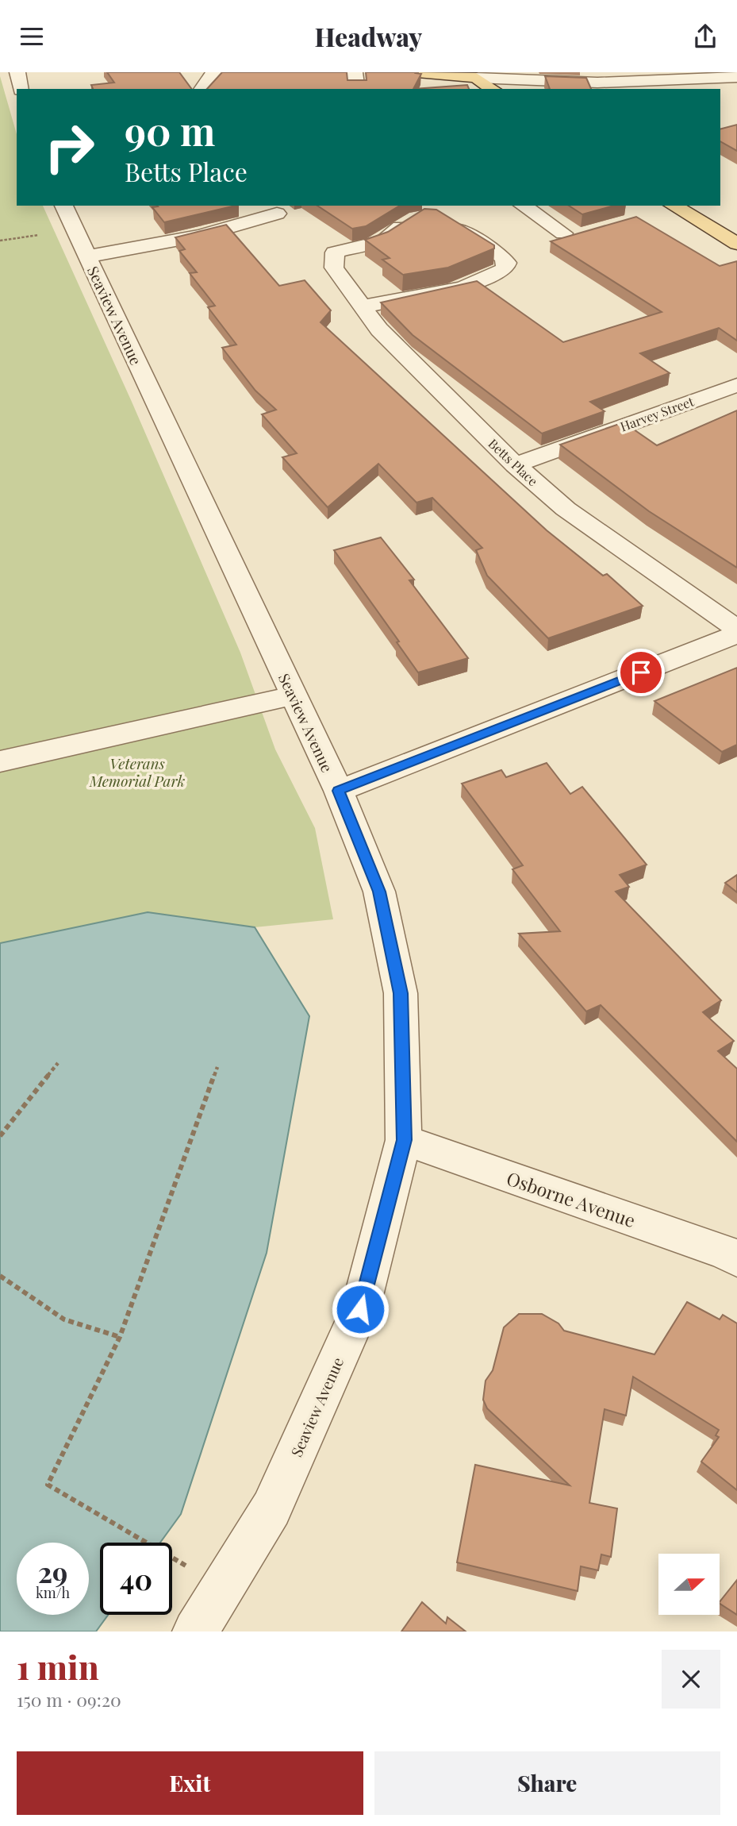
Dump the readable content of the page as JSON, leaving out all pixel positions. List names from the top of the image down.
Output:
{
  "streets": {
    "street": [
      "Seaview Avenue",
      "Harvey Street",
      "Betts Place",
      "Osborne Avenue"
    ]
  },
  "crossings": [
    ["Seaview Avenue", "Osborne Avenue"],
    ["Harvey Street", "Betts Place"]
  ],
  "parks": ["Veterans Memorial Park"],
  "north": "right",
  "page": {
    "header": "Headway",
    "turn": ["90 m", "Betts Place"],
    "speed": "29 km/h",
    "limit": "40",
    "heading": ["1 min", "150 m · 09:20"],
    "buttons": ["Exit", "Share"]
  }
}
